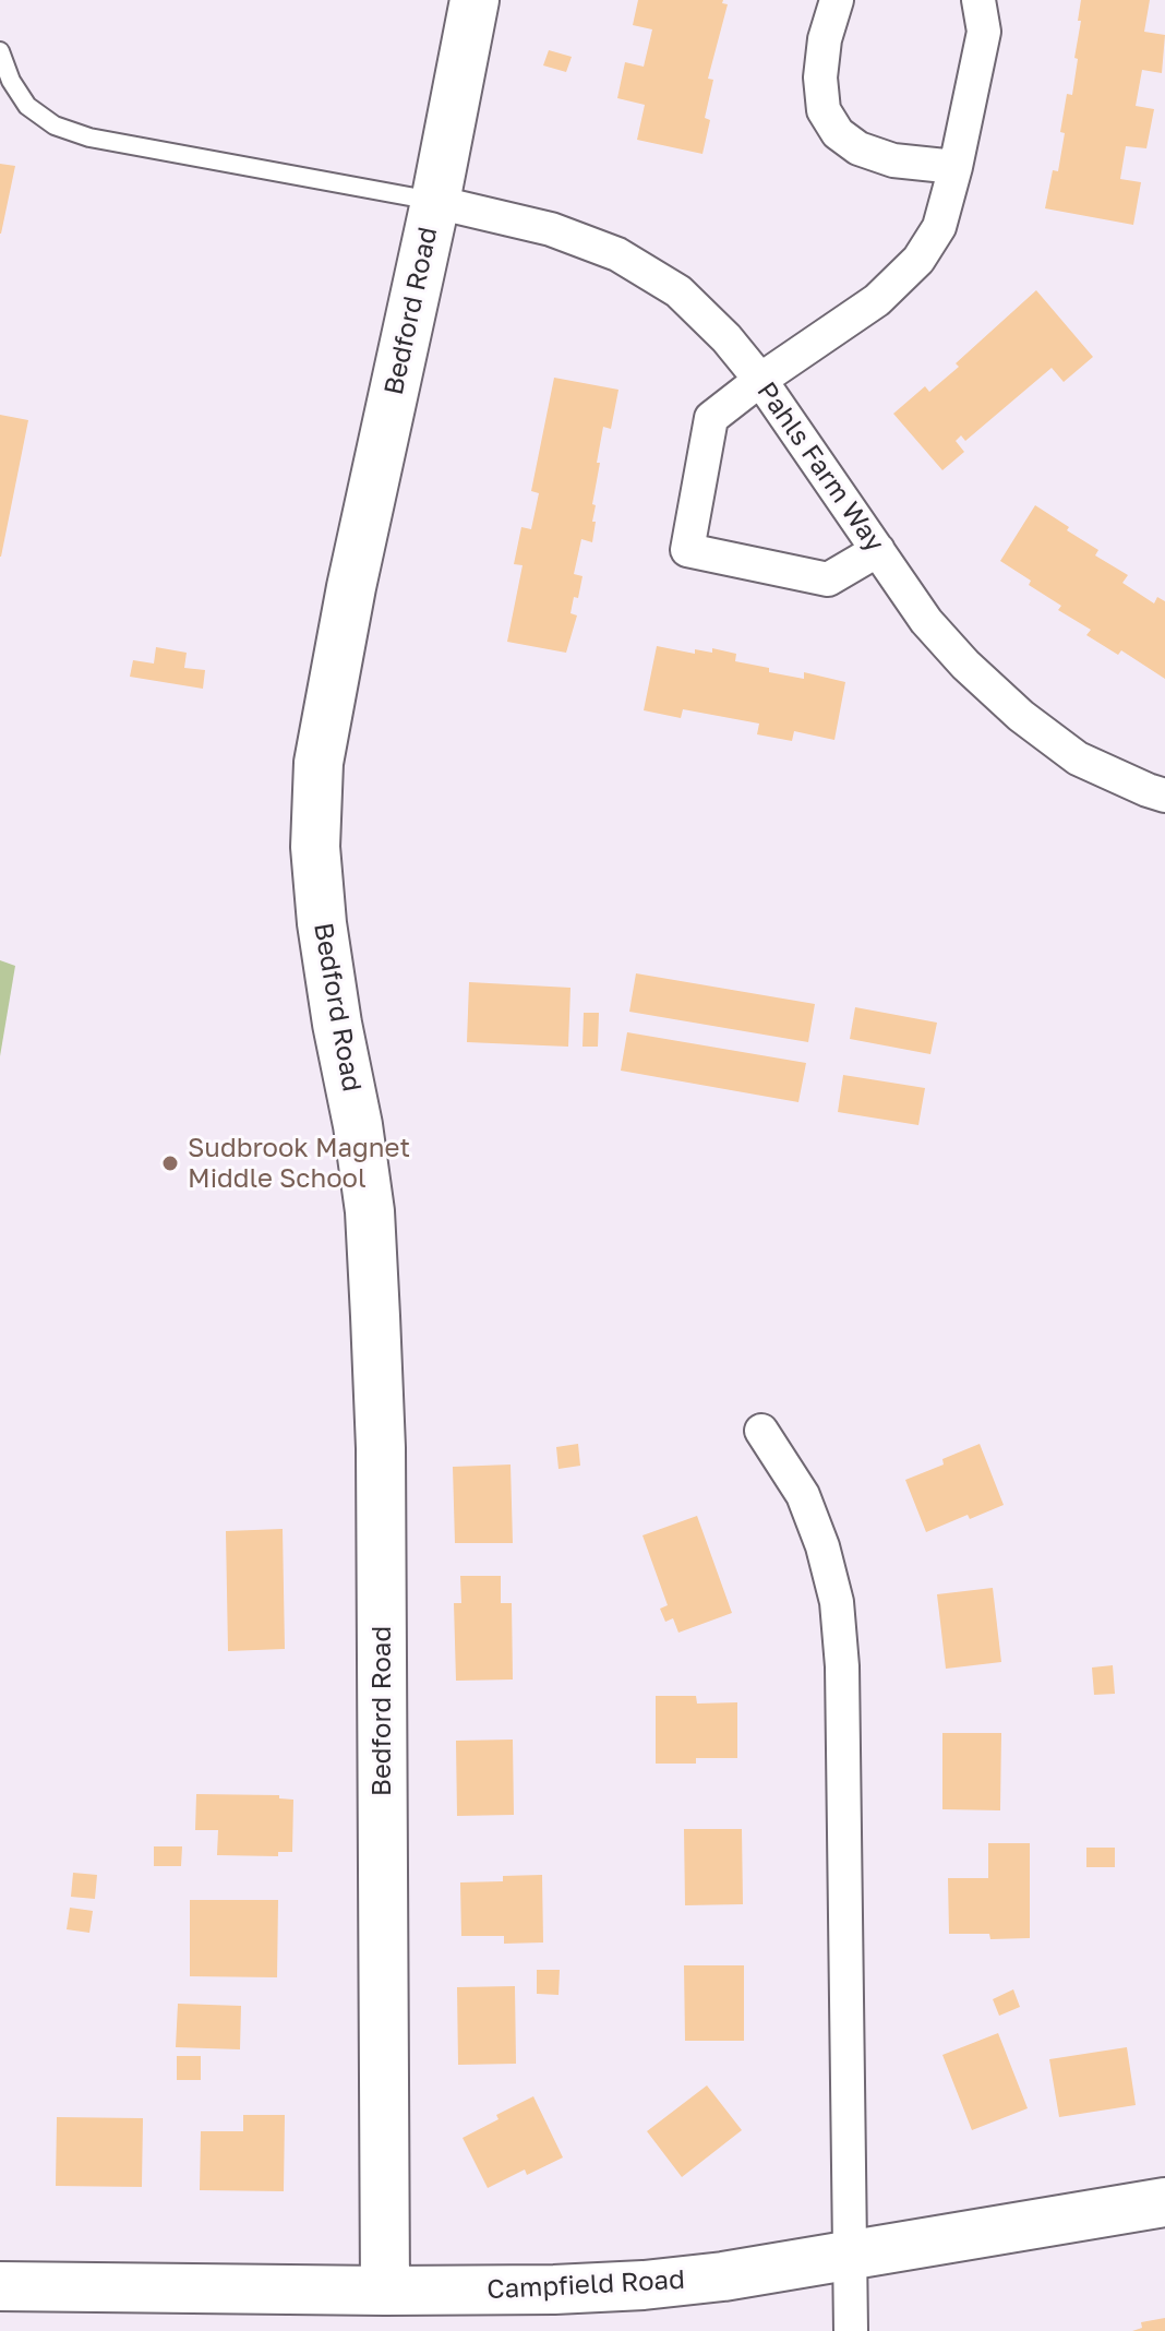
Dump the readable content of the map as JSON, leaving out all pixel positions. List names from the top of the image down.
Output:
{
  "streets": {
    "street": ["Bedford Road", "Pahls Farm Way", "Campfield Road"]
  },
  "crossings": [
    ["Bedford Road", "Pahls Farm Way"],
    ["Bedford Road", "Campfield Road"]
  ],
  "places": ["Sudbrook Magnet Middle School"]
}
